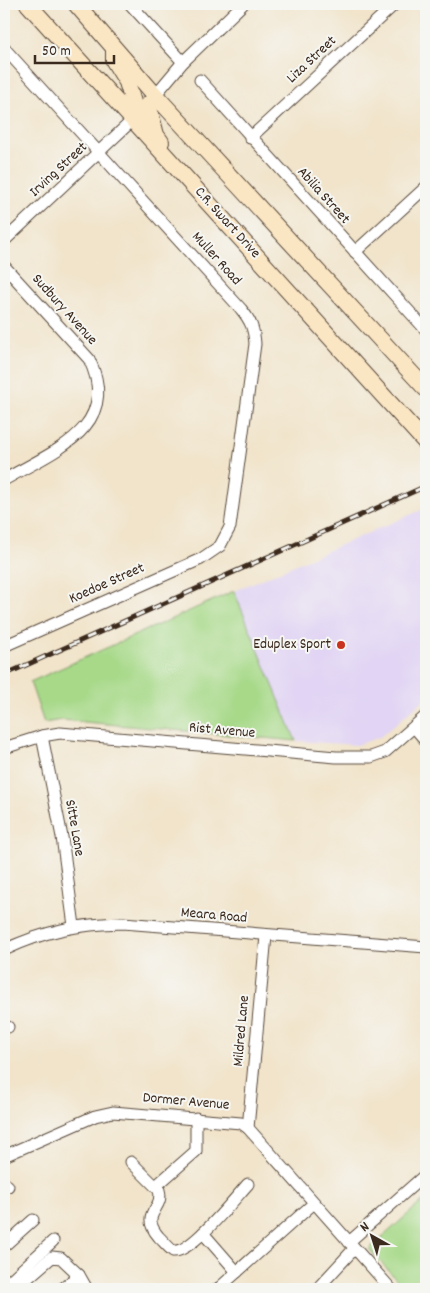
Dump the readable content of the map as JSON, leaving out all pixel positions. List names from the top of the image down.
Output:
{
  "streets": {
    "main road": ["C.R. Swart Drive"],
    "street": [
      "Liza Street",
      "Irving Street",
      "Abilia Street",
      "Muller Road",
      "Sudbury Avenue",
      "Koedoe Street",
      "Rist Avenue",
      "Sitte Lane",
      "Meara Road",
      "Mildred Lane",
      "Dormer Avenue"
    ]
  },
  "crossings": [
    ["Liza Street", "Abilia Street"],
    ["Irving Street", "C.R. Swart Drive"],
    ["Irving Street", "Muller Road"],
    ["Muller Road", "Koedoe Street"],
    ["Rist Avenue", "Sitte Lane"],
    ["Sitte Lane", "Meara Road"],
    ["Meara Road", "Mildred Lane"],
    ["Mildred Lane", "Dormer Avenue"]
  ],
  "places": ["Eduplex Sport"],
  "scale_bar": "50 m",
  "north": "top left"
}
